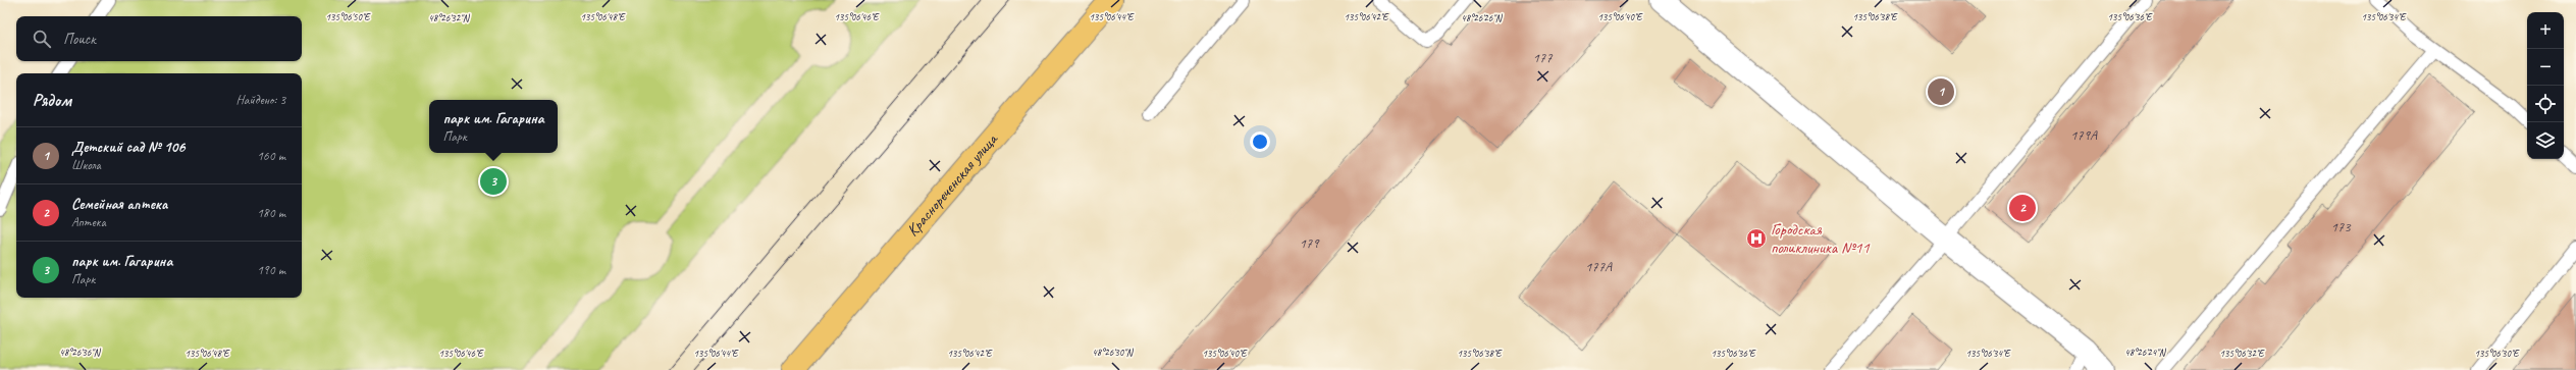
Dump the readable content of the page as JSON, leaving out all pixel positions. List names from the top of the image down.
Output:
{
  "streets": {
    "main road": ["Краснореченская улица"]
  },
  "places": {
    "hospital": ["Городская поликлиника №11"]
  },
  "house_numbers": [
    "177",
    "179А",
    "173",
    "179",
    "177А"
  ],
  "page": {
    "map_buttons": ["+", "−"],
    "search": "Поиск",
    "heading": ["Рядом", "Найдено: 3"],
    "pins": ["1", "3", "2"],
    "popup": ["парк им. Гагарина", "Парк"],
    "list": [
      {
        "mark": "1",
        "name": "Детский сад № 106",
        "note": "Школа",
        "value": "160 m"
      },
      {
        "mark": "2",
        "name": "Семейная аптека",
        "note": "Аптека",
        "value": "180 m"
      },
      {
        "mark": "3",
        "name": "парк им. Гагарина",
        "note": "Парк",
        "value": "190 m"
      }
    ]
  },
  "coordinates": [
    "135°06'34\"E",
    "135°06'50\"E",
    "135°06'48\"E",
    "135°06'42\"E",
    "135°06'40\"E",
    "135°06'38\"E",
    "135°06'36\"E",
    "135°06'46\"E",
    "135°06'44\"E",
    "48°26'26\"N",
    "48°26'32\"N",
    "48°26'36\"N",
    "48°26'30\"N",
    "48°26'24\"N",
    "135°06'32\"E",
    "135°06'30\"E"
  ]
}
